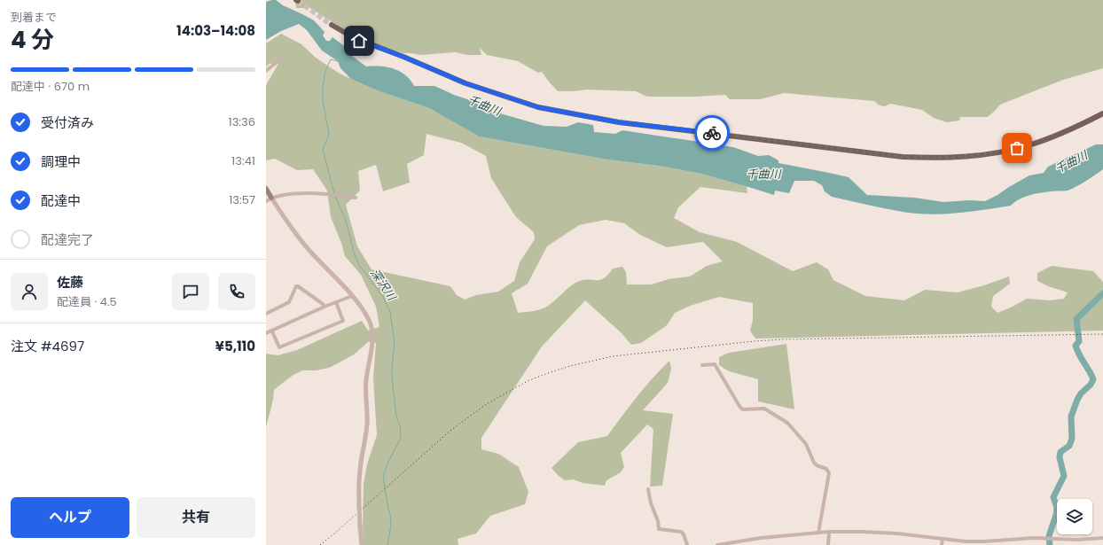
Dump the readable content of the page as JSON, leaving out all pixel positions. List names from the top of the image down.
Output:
{
  "water": ["千曲川", "深沢川"],
  "page": {
    "heading": ["4 分", "到着まで", "14:03–14:08"],
    "panel": [
      "佐藤",
      "配達員 · 4.5",
      "注文 #4697",
      "¥5,110"
    ],
    "bar": "配達中 · 670 m",
    "list": [
      ["受付済み", "13:36"],
      ["調理中", "13:41"],
      ["配達中", "13:57"],
      "配達完了"
    ],
    "buttons": ["ヘルプ", "共有"]
  }
}
